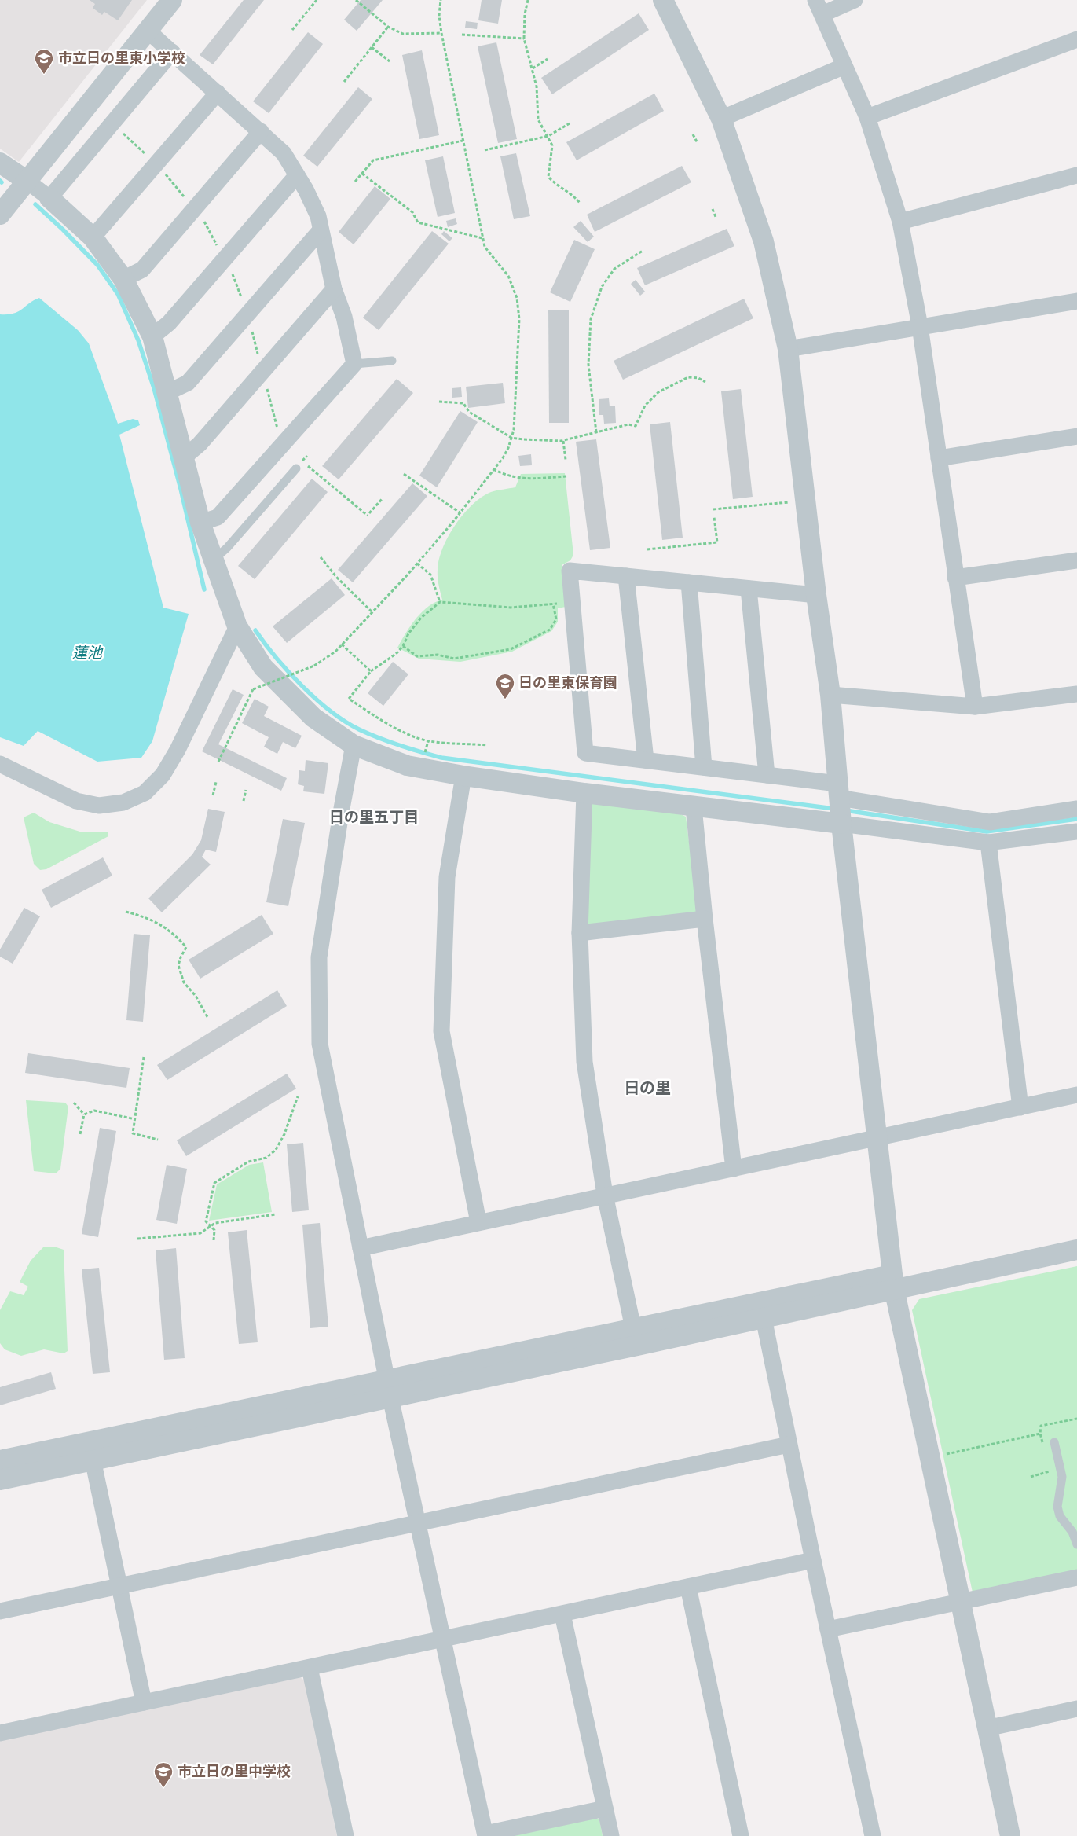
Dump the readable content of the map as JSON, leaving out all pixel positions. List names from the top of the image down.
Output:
{
  "districts": ["日の里五丁目", "日の里"],
  "water": ["蓮池"],
  "places": {
    "school or university": ["市立日の里東小学校", "日の里東保育園", "市立日の里中学校"]
  }
}
